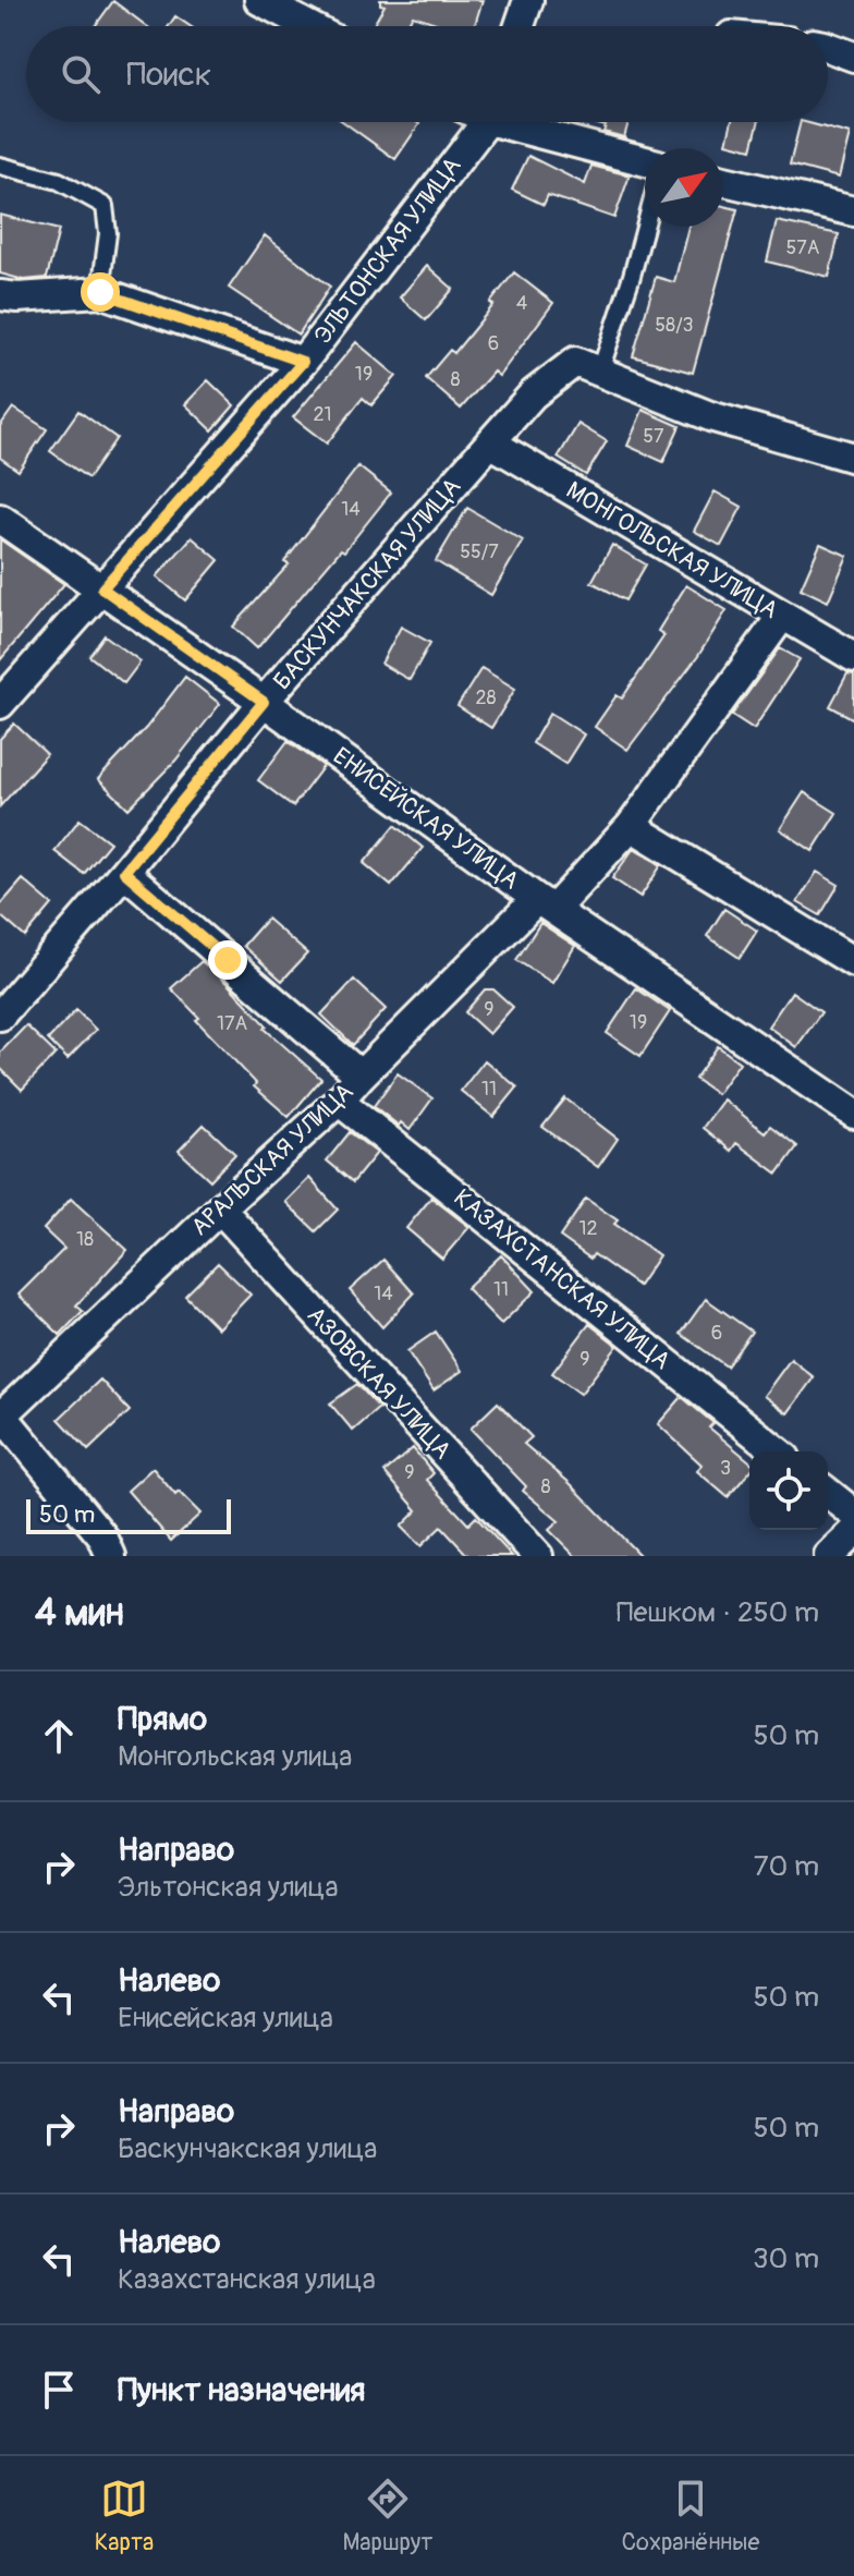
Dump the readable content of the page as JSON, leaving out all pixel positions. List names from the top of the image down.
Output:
{
  "streets": {
    "street": [
      "ЭЛЬТОНСКАЯ УЛИЦА",
      "МОНГОЛЬСКАЯ УЛИЦА",
      "БАСКУНЧАКСКАЯ УЛИЦА",
      "ЕНИСЕЙСКАЯ УЛИЦА",
      "АРАЛЬСКАЯ УЛИЦА",
      "КАЗАХСТАНСКАЯ УЛИЦА",
      "АЗОВСКАЯ УЛИЦА"
    ]
  },
  "crossings": [
    ["ЭЛЬТОНСКАЯ УЛИЦА", "ЕНИСЕЙСКАЯ УЛИЦА"],
    ["МОНГОЛЬСКАЯ УЛИЦА", "БАСКУНЧАКСКАЯ УЛИЦА"],
    ["МОНГОЛЬСКАЯ УЛИЦА", "АРАЛЬСКАЯ УЛИЦА"],
    ["БАСКУНЧАКСКАЯ УЛИЦА", "ЕНИСЕЙСКАЯ УЛИЦА"],
    ["ЕНИСЕЙСКАЯ УЛИЦА", "АРАЛЬСКАЯ УЛИЦА"],
    ["АРАЛЬСКАЯ УЛИЦА", "КАЗАХСТАНСКАЯ УЛИЦА"],
    ["АРАЛЬСКАЯ УЛИЦА", "АЗОВСКАЯ УЛИЦА"]
  ],
  "house_numbers": [
    "57А",
    "4",
    "58/3",
    "6",
    "19",
    "8",
    "21",
    "57",
    "14",
    "55/7",
    "28",
    "9",
    "19",
    "17А",
    "11",
    "12",
    "18",
    "11",
    "14",
    "6",
    "9",
    "3",
    "9",
    "8"
  ],
  "scale_bar": "50 m",
  "north": "top right",
  "page": {
    "search": "Поиск",
    "scale": "50 m",
    "heading": ["4 мин", "Пешком · 250 m"],
    "list": [
      ["Прямо", "Монгольская улица", "50 m"],
      ["Направо", "Эльтонская улица", "70 m"],
      ["Налево", "Енисейская улица", "50 m"],
      ["Направо", "Баскунчакская улица", "50 m"],
      ["Налево", "Казахстанская улица", "30 m"],
      "Пункт назначения"
    ],
    "nav": ["Карта", "Маршрут", "Сохранённые"]
  }
}
